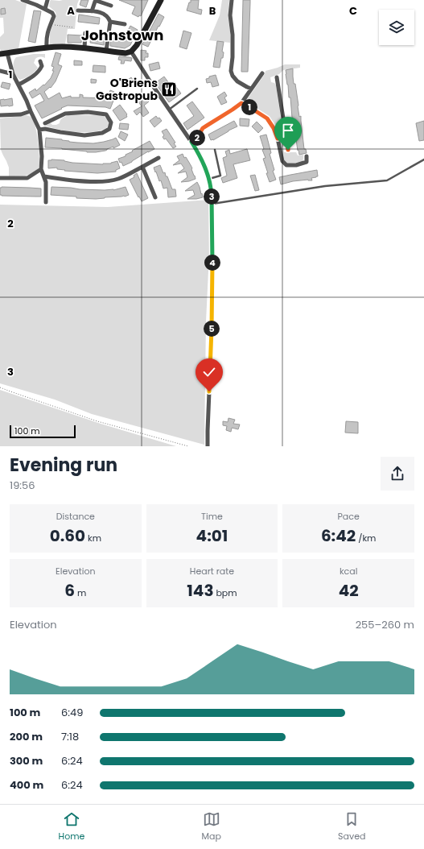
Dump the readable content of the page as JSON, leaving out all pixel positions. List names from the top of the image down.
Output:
{
  "districts": ["Johnstown"],
  "places": {
    "restaurant": ["O'Briens Gastropub"]
  },
  "scale_bar": "100 m",
  "page": {
    "pins": [
      "1",
      "2",
      "3",
      "4",
      "5"
    ],
    "scale": "100 m",
    "heading": ["Evening run", "19:56"],
    "stats": [
      ["Distance", "0.60 km"],
      ["Time", "4:01"],
      ["Pace", "6:42 /km"],
      ["Elevation", "6 m"],
      ["Heart rate", "143 bpm"],
      ["kcal", "42"]
    ],
    "chart": ["Elevation", "255–260 m"],
    "list": [
      {
        "name": "100 m",
        "note": "6:49"
      },
      {
        "name": "200 m",
        "note": "7:18"
      },
      {
        "name": "300 m",
        "note": "6:24"
      },
      {
        "name": "400 m",
        "note": "6:24"
      }
    ],
    "tabs": ["Home", "Map", "Saved"]
  },
  "grid": {
    "columns": ["A", "B", "C"],
    "rows": ["1", "2", "3"]
  }
}
